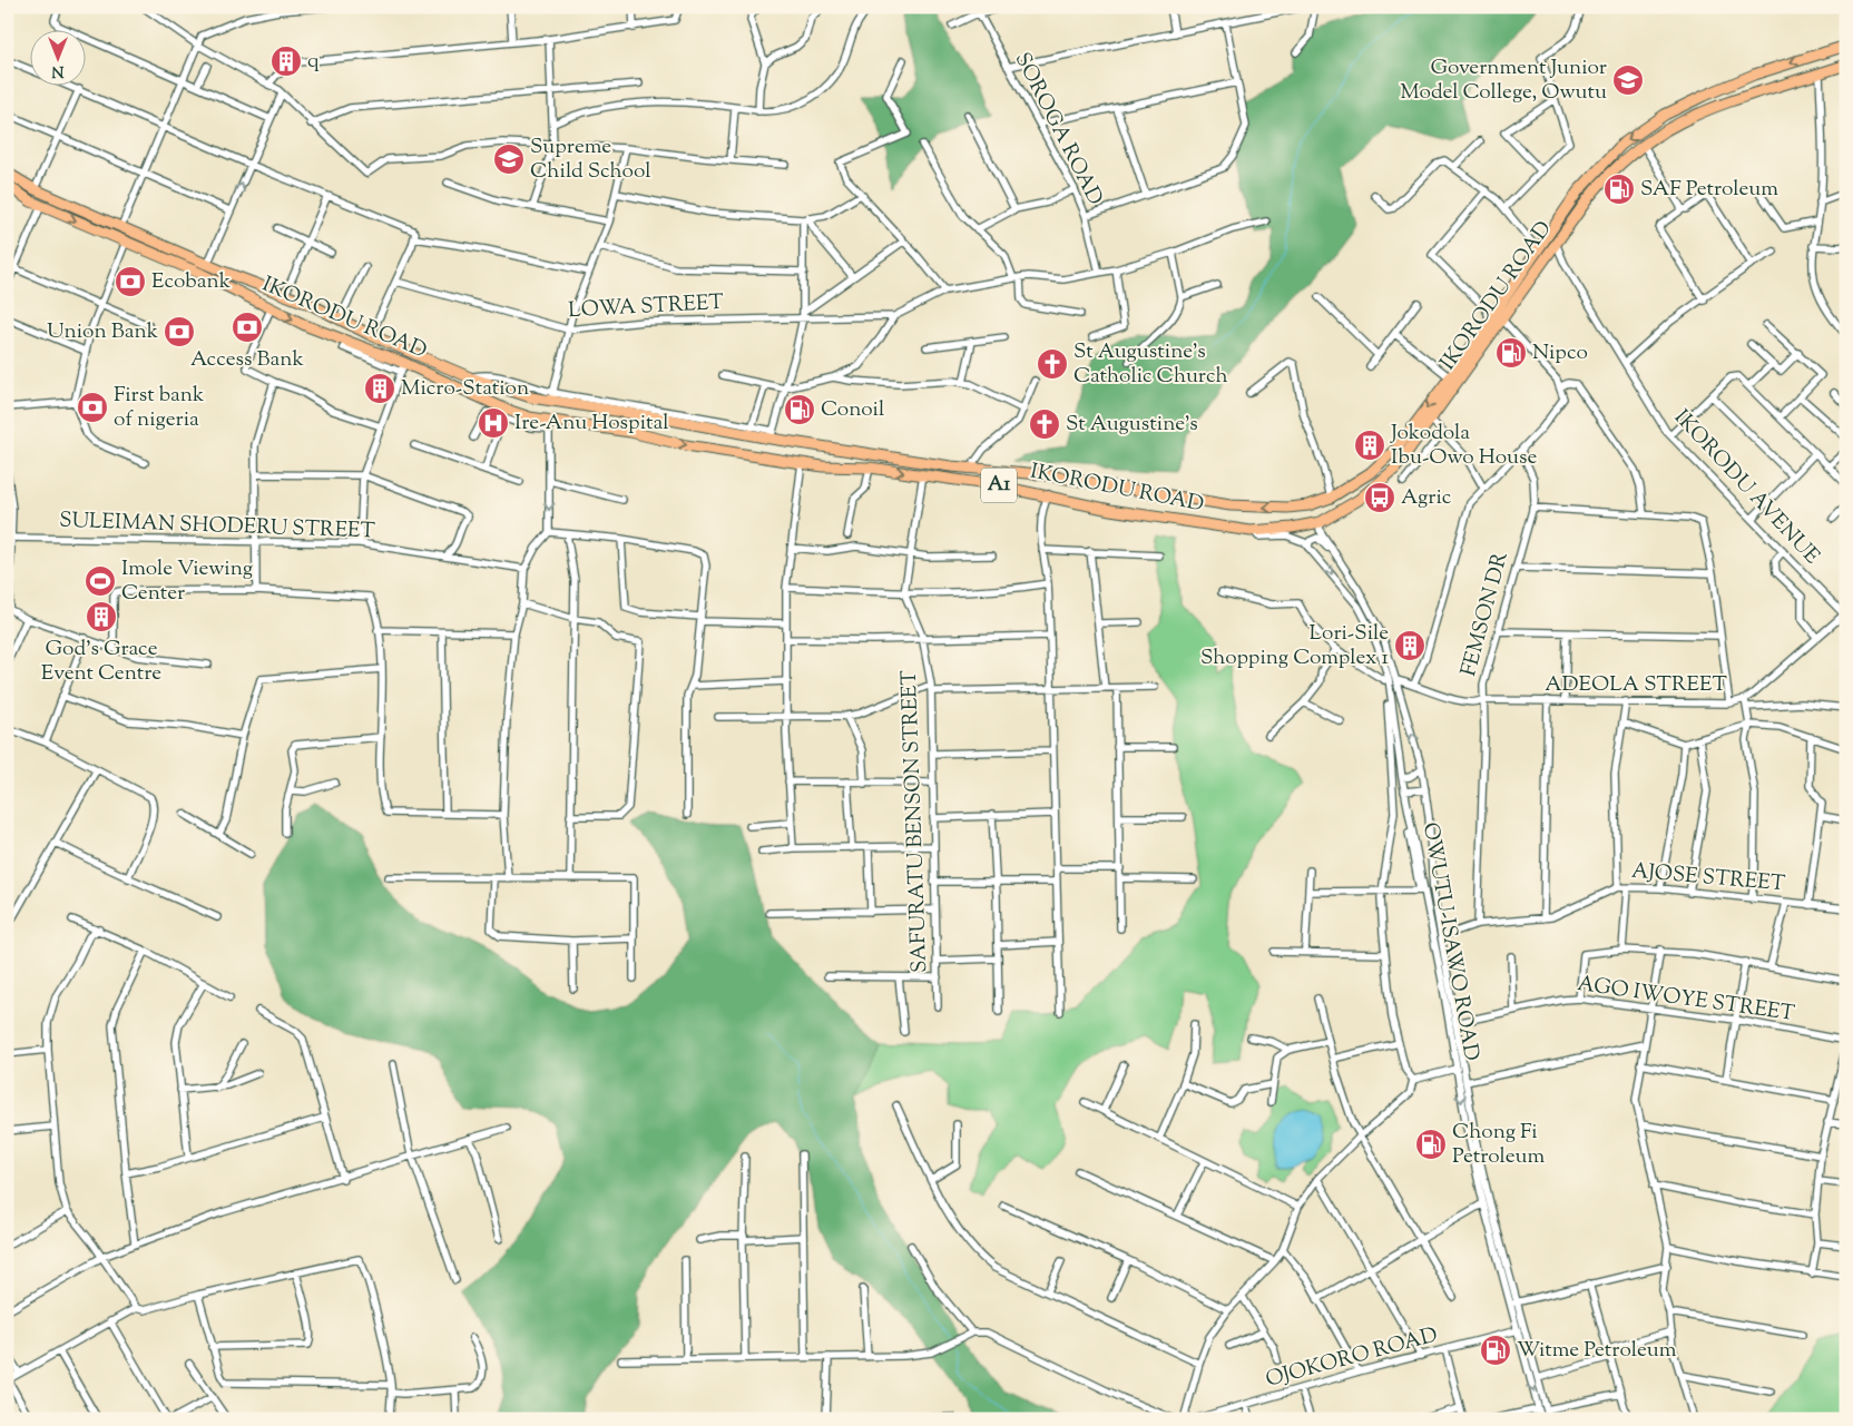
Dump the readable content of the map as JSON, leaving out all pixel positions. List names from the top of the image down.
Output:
{
  "streets": {
    "highway": ["IKORODU ROAD", "A1"],
    "street": [
      "SOROGA ROAD",
      "LOWA STREET",
      "IKORODU AVENUE",
      "SULEIMAN SHODERU STREET",
      "FEMSON DR",
      "ADEOLA STREET",
      "SAFURATU BENSON STREET",
      "AJOSE STREET",
      "OWUTU-ISAWO ROAD",
      "AGO IWOYE STREET",
      "OJOKORO ROAD"
    ]
  },
  "crossings": [
    ["IKORODU ROAD", "IKORODU AVENUE"],
    ["IKORODU ROAD", "OWUTU-ISAWO ROAD"],
    ["IKORODU AVENUE", "ADEOLA STREET"],
    ["FEMSON DR", "ADEOLA STREET"],
    ["FEMSON DR", "AJOSE STREET"],
    ["ADEOLA STREET", "OWUTU-ISAWO ROAD"],
    ["AJOSE STREET", "OWUTU-ISAWO ROAD"],
    ["OWUTU-ISAWO ROAD", "AGO IWOYE STREET"],
    ["OWUTU-ISAWO ROAD", "OJOKORO ROAD"]
  ],
  "places": {
    "building": [
      "q",
      "Micro-Station",
      "Jokodola Ibu-Owo House",
      "God's Grace Event Centre",
      "Lori-Sile Shopping Complex 1"
    ],
    "school or university": ["Government Junior Model College, Owutu", "Supreme Child School"],
    "fuel station": [
      "SAF Petroleum",
      "Nipco",
      "Conoil",
      "Chong Fi Petroleum",
      "Witme Petroleum"
    ],
    "bank": [
      "Ecobank",
      "Access Bank",
      "Union Bank",
      "First bank of nigeria"
    ],
    "church": ["St Augustine's Catholic Church", "St Augustine's"],
    "hospital": ["Ire-Anu Hospital"],
    "bus stop": ["Agric"],
    "sports": ["Imole Viewing Center"]
  },
  "north": "bottom"
}
